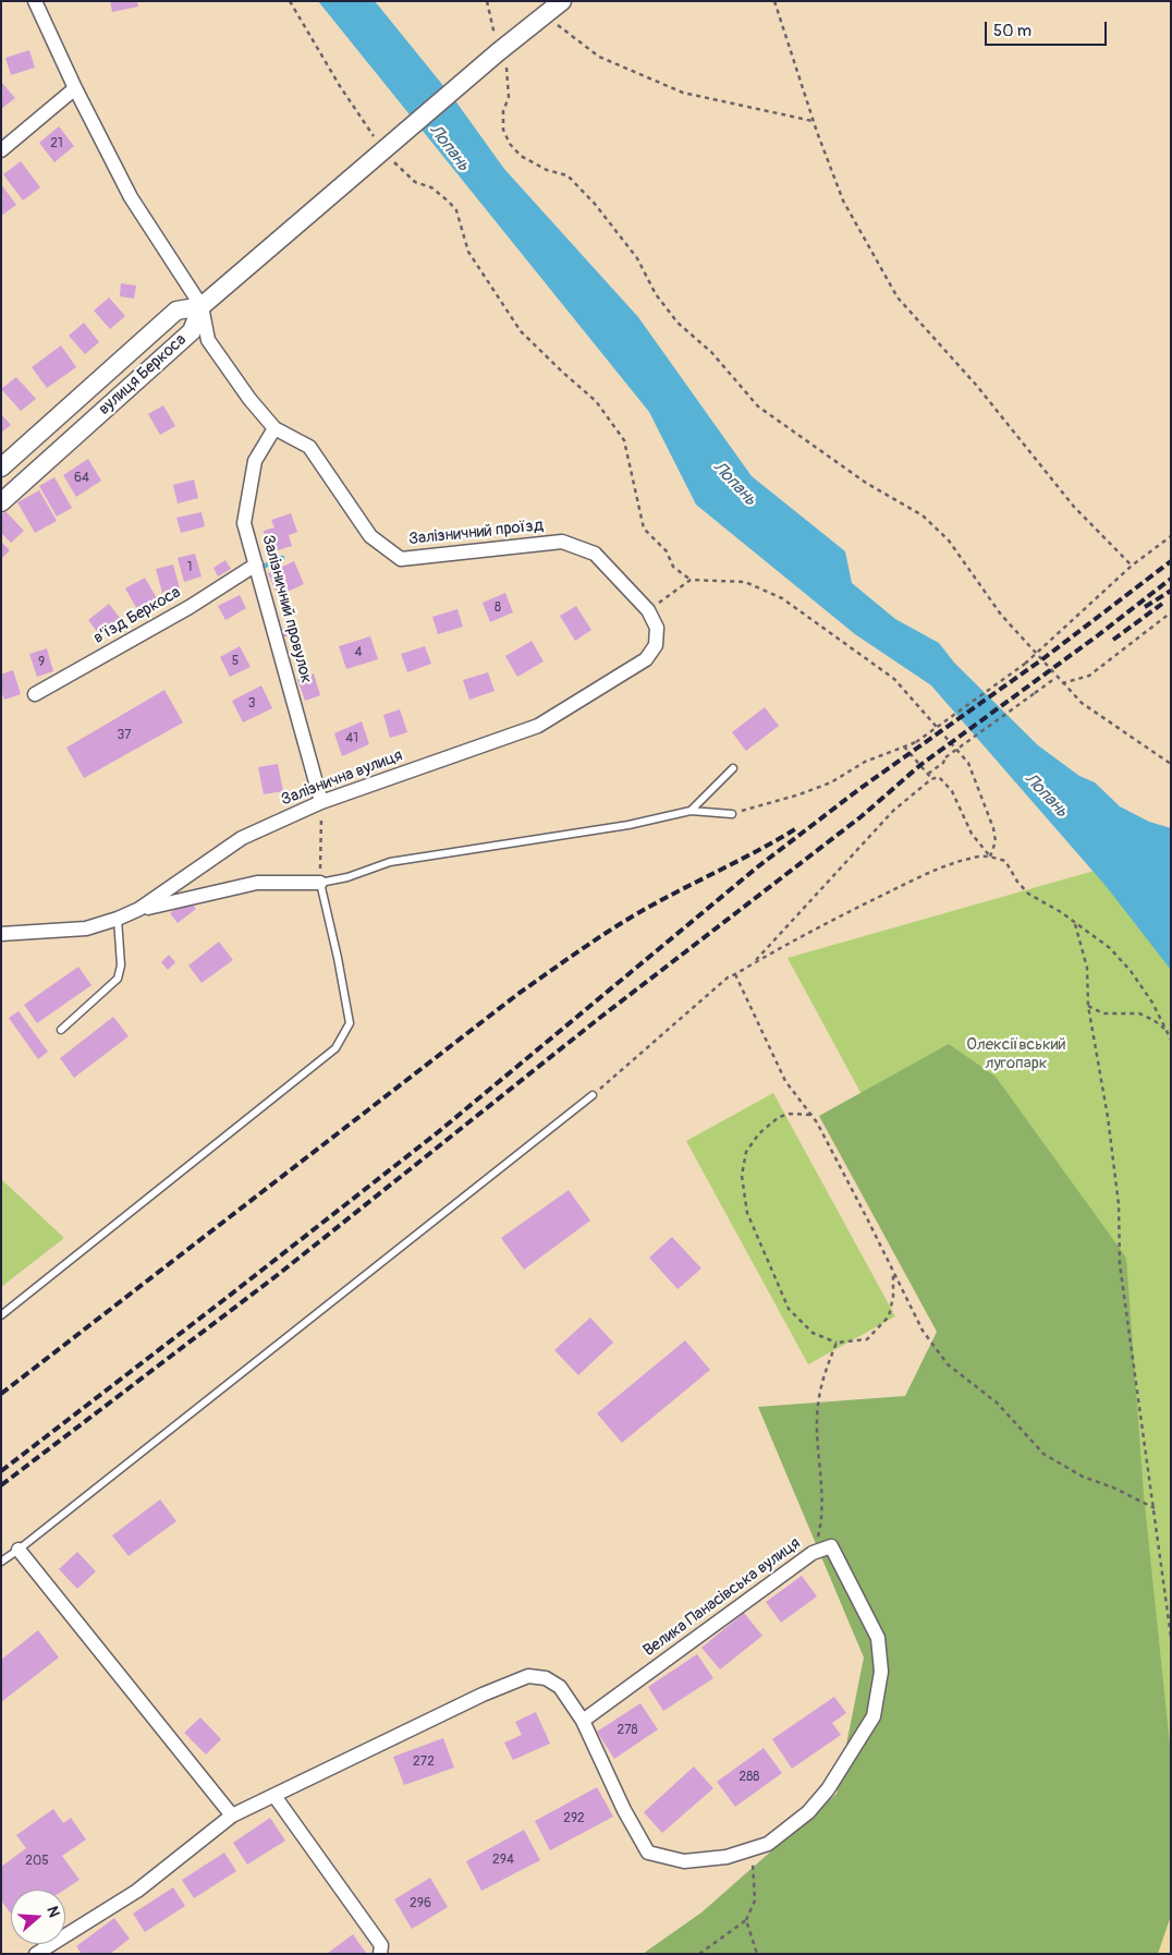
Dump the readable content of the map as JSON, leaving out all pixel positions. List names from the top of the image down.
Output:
{
  "streets": {
    "street": [
      "вулиця Беркоса",
      "Залізничний проїзд",
      "Залізничний провулок",
      "в’їзд Беркоса",
      "Залізнична вулиця",
      "Велика Панасівська вулиця"
    ]
  },
  "crossings": [
    ["Залізничний проїзд", "Залізничний провулок"],
    ["Залізничний проїзд", "Залізнична вулиця"],
    ["Залізничний провулок", "в’їзд Беркоса"],
    ["Залізничний провулок", "Залізнична вулиця"]
  ],
  "water": ["Лопань"],
  "parks": ["Олексіївський лугопарк"],
  "house_numbers": [
    "21",
    "64",
    "1",
    "8",
    "4",
    "5",
    "9",
    "3",
    "37",
    "41",
    "278",
    "272",
    "288",
    "292",
    "294",
    "205",
    "296"
  ],
  "scale_bar": "50 m",
  "north": "right"
}
